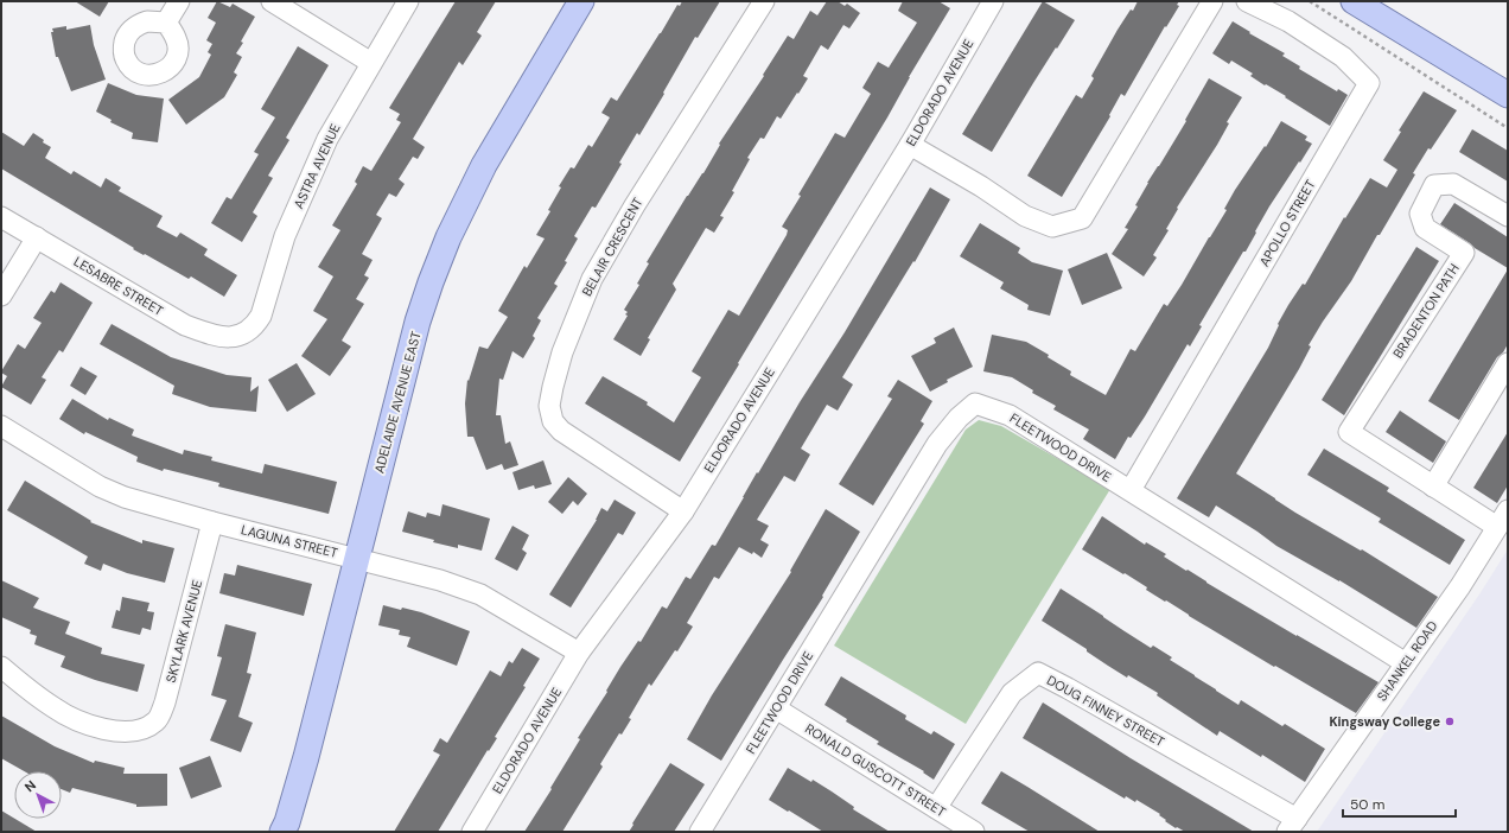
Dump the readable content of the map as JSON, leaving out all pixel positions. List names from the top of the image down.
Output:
{
  "streets": {
    "main road": ["ADELAIDE AVENUE EAST"],
    "street": [
      "ELDORADO AVENUE",
      "ASTRA AVENUE",
      "APOLLO STREET",
      "BELAIR CRESCENT",
      "LESABRE STREET",
      "BRADENTON PATH",
      "FLEETWOOD DRIVE",
      "LAGUNA STREET",
      "SKYLARK AVENUE",
      "SHANKEL ROAD",
      "DOUG FINNEY STREET",
      "RONALD GUSCOTT STREET"
    ]
  },
  "crossings": [
    ["ELDORADO AVENUE", "BELAIR CRESCENT"],
    ["ELDORADO AVENUE", "LAGUNA STREET"],
    ["ASTRA AVENUE", "LESABRE STREET"],
    ["APOLLO STREET", "FLEETWOOD DRIVE"],
    ["BRADENTON PATH", "SHANKEL ROAD"],
    ["ADELAIDE AVENUE EAST", "LAGUNA STREET"],
    ["FLEETWOOD DRIVE", "SHANKEL ROAD"],
    ["FLEETWOOD DRIVE", "RONALD GUSCOTT STREET"],
    ["LAGUNA STREET", "SKYLARK AVENUE"],
    ["SHANKEL ROAD", "DOUG FINNEY STREET"],
    ["DOUG FINNEY STREET", "RONALD GUSCOTT STREET"]
  ],
  "places": ["Kingsway College"],
  "scale_bar": "50 m",
  "north": "top left"
}
